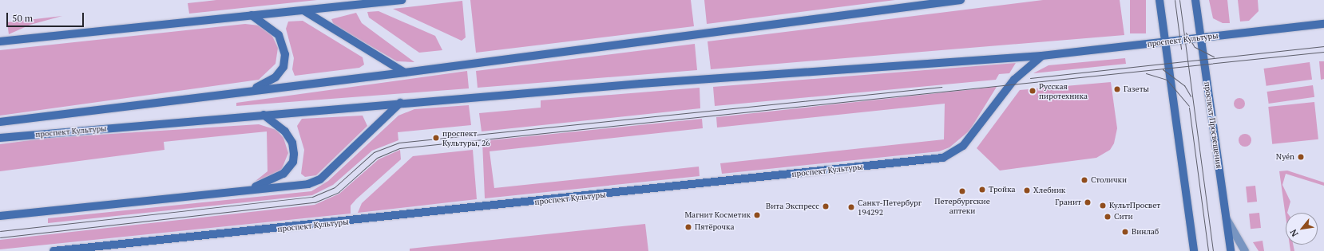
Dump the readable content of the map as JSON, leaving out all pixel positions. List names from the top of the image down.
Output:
{
  "streets": {
    "main road": ["проспект Культуры", "проспект Просвещения"]
  },
  "crossings": [
    ["проспект Культуры", "проспект Просвещения"]
  ],
  "places": [
    "Газеты",
    "Русская пиротехника",
    "проспект Культуры, 26",
    "Nyén",
    "Столички",
    "Тройка",
    "Хлебник",
    "Петербургские аптеки",
    "Гранит",
    "КультПросвет",
    "Вита Экспресс",
    "Санкт-Петербург 194292",
    "Магнит Косметик",
    "Сити",
    "Пятёрочка",
    "Винлаб"
  ],
  "scale_bar": "50 m",
  "north": "bottom left"
}
